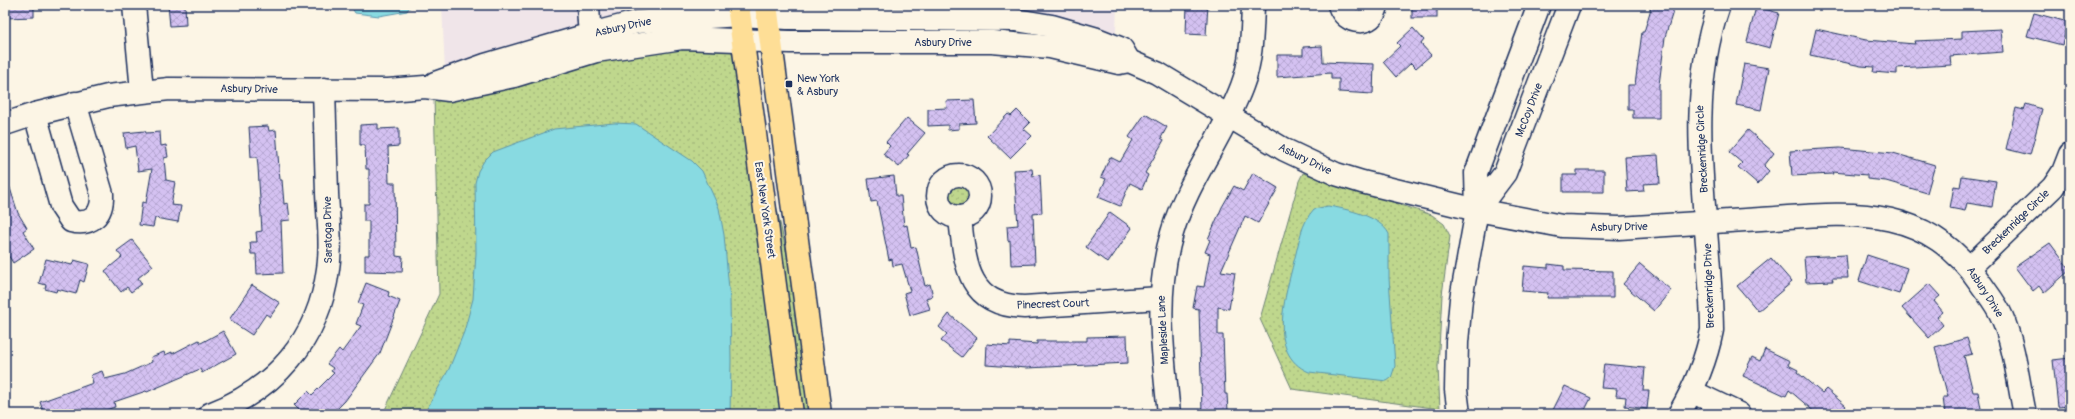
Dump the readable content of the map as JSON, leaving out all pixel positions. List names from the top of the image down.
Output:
{
  "streets": {
    "main road": ["East New York Street"],
    "street": [
      "Asbury Drive",
      "McCoy Drive",
      "Breckenridge Circle",
      "Saratoga Drive",
      "Breckenridge Drive",
      "Pinecrest Court",
      "Mapleside Lane"
    ]
  },
  "crossings": [
    ["Asbury Drive", "McCoy Drive"],
    ["Asbury Drive", "Breckenridge Circle"],
    ["Asbury Drive", "East New York Street"],
    ["Asbury Drive", "Saratoga Drive"],
    ["Asbury Drive", "Breckenridge Drive"],
    ["Asbury Drive", "Mapleside Lane"],
    ["Breckenridge Circle", "Breckenridge Drive"],
    ["Pinecrest Court", "Mapleside Lane"]
  ],
  "places": {
    "transit": ["New York & Asbury"]
  }
}
